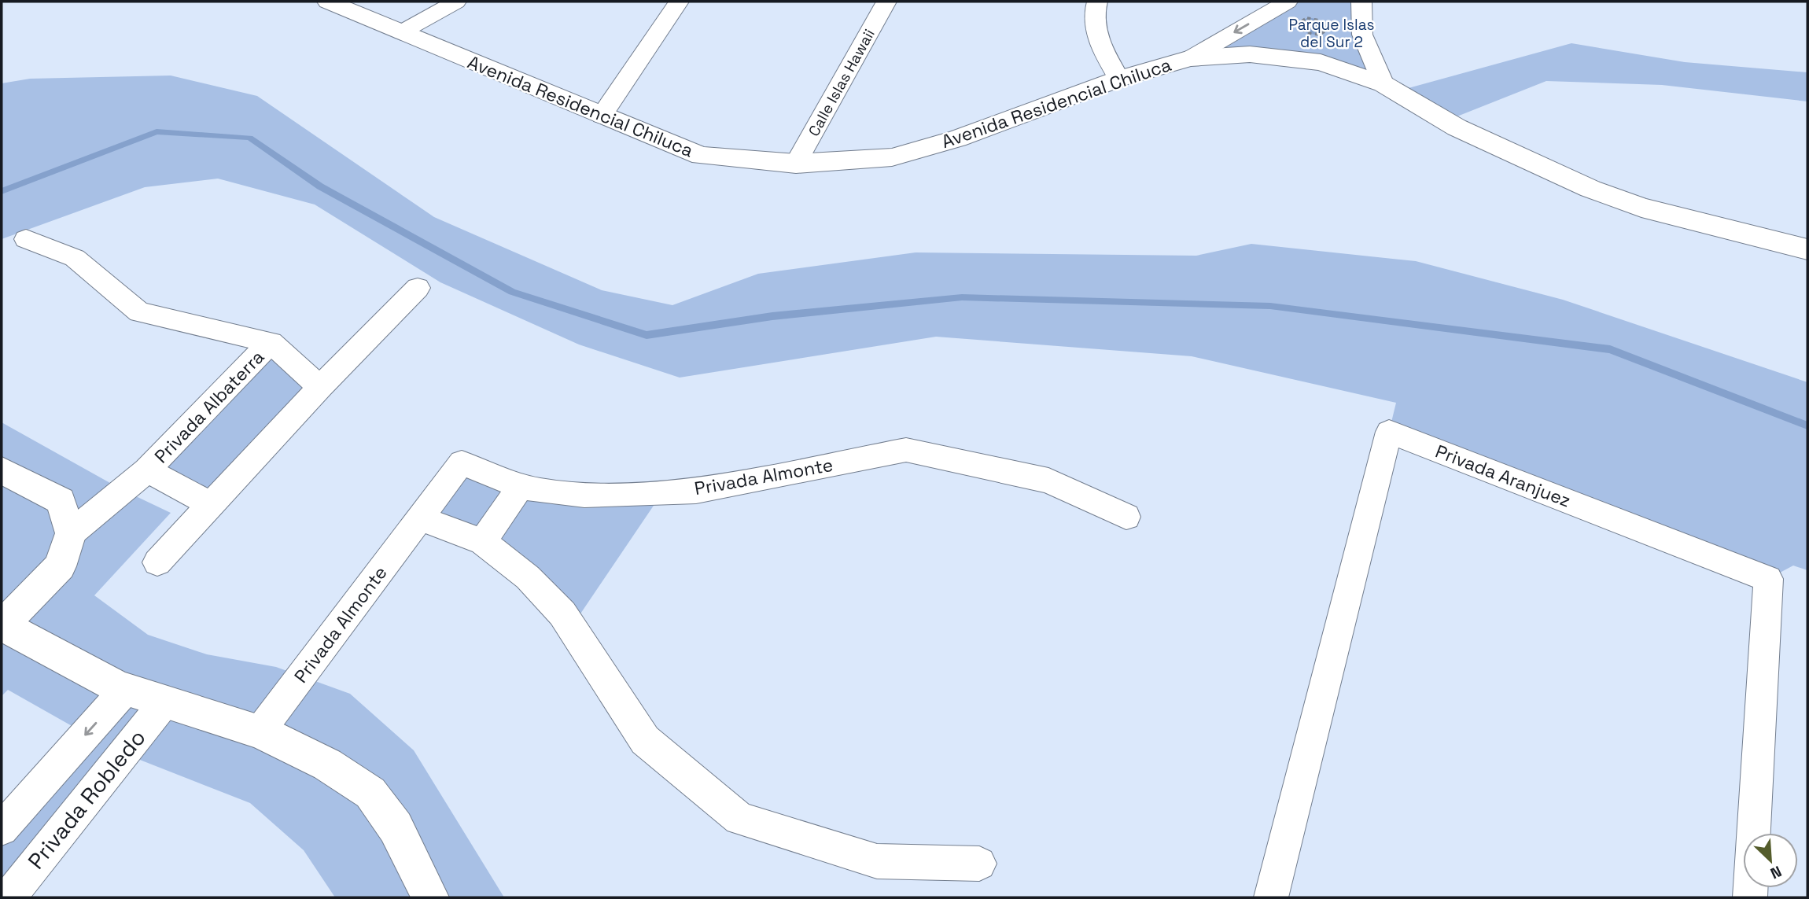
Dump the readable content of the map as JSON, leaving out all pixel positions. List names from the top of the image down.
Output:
{
  "streets": {
    "street": [
      "Calle Islas Hawaii",
      "Avenida Residencial Chiluca",
      "Privada Albaterra",
      "Privada Aranjuez",
      "Privada Almonte",
      "Privada Robledo"
    ]
  },
  "crossings": [
    ["Calle Islas Hawaii", "Avenida Residencial Chiluca"]
  ],
  "parks": ["Parque Islas del Sur 2"],
  "north": "bottom right"
}
